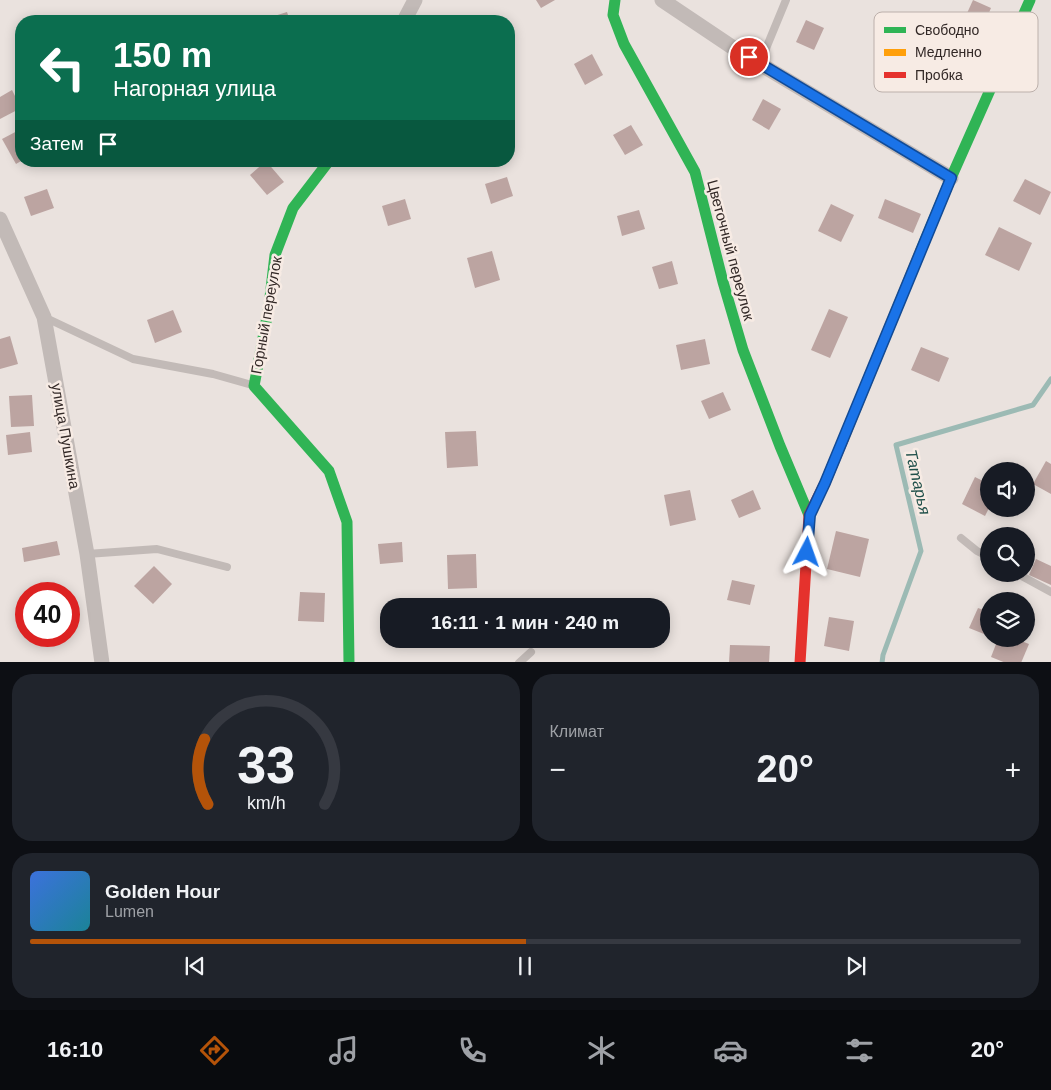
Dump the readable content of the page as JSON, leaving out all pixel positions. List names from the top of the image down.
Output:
{
  "streets": {
    "street": ["Цветочный переулок", "Горный переулок", "улица Пушкина"]
  },
  "water": ["Татарья"],
  "legend": ["Свободно", "Медленно", "Пробка"],
  "page": {
    "turn": ["150 m", "Нагорная улица"],
    "then": "Затем",
    "limit": "40",
    "trip": "16:11 · 1 мин · 240 m",
    "tile": "Климат",
    "heat": ["−", "20°", "+"],
    "song": ["Golden Hour", "Lumen"],
    "tabs": ["16:10", "20°"],
    "gauge": ["33", "km/h"]
  }
}
